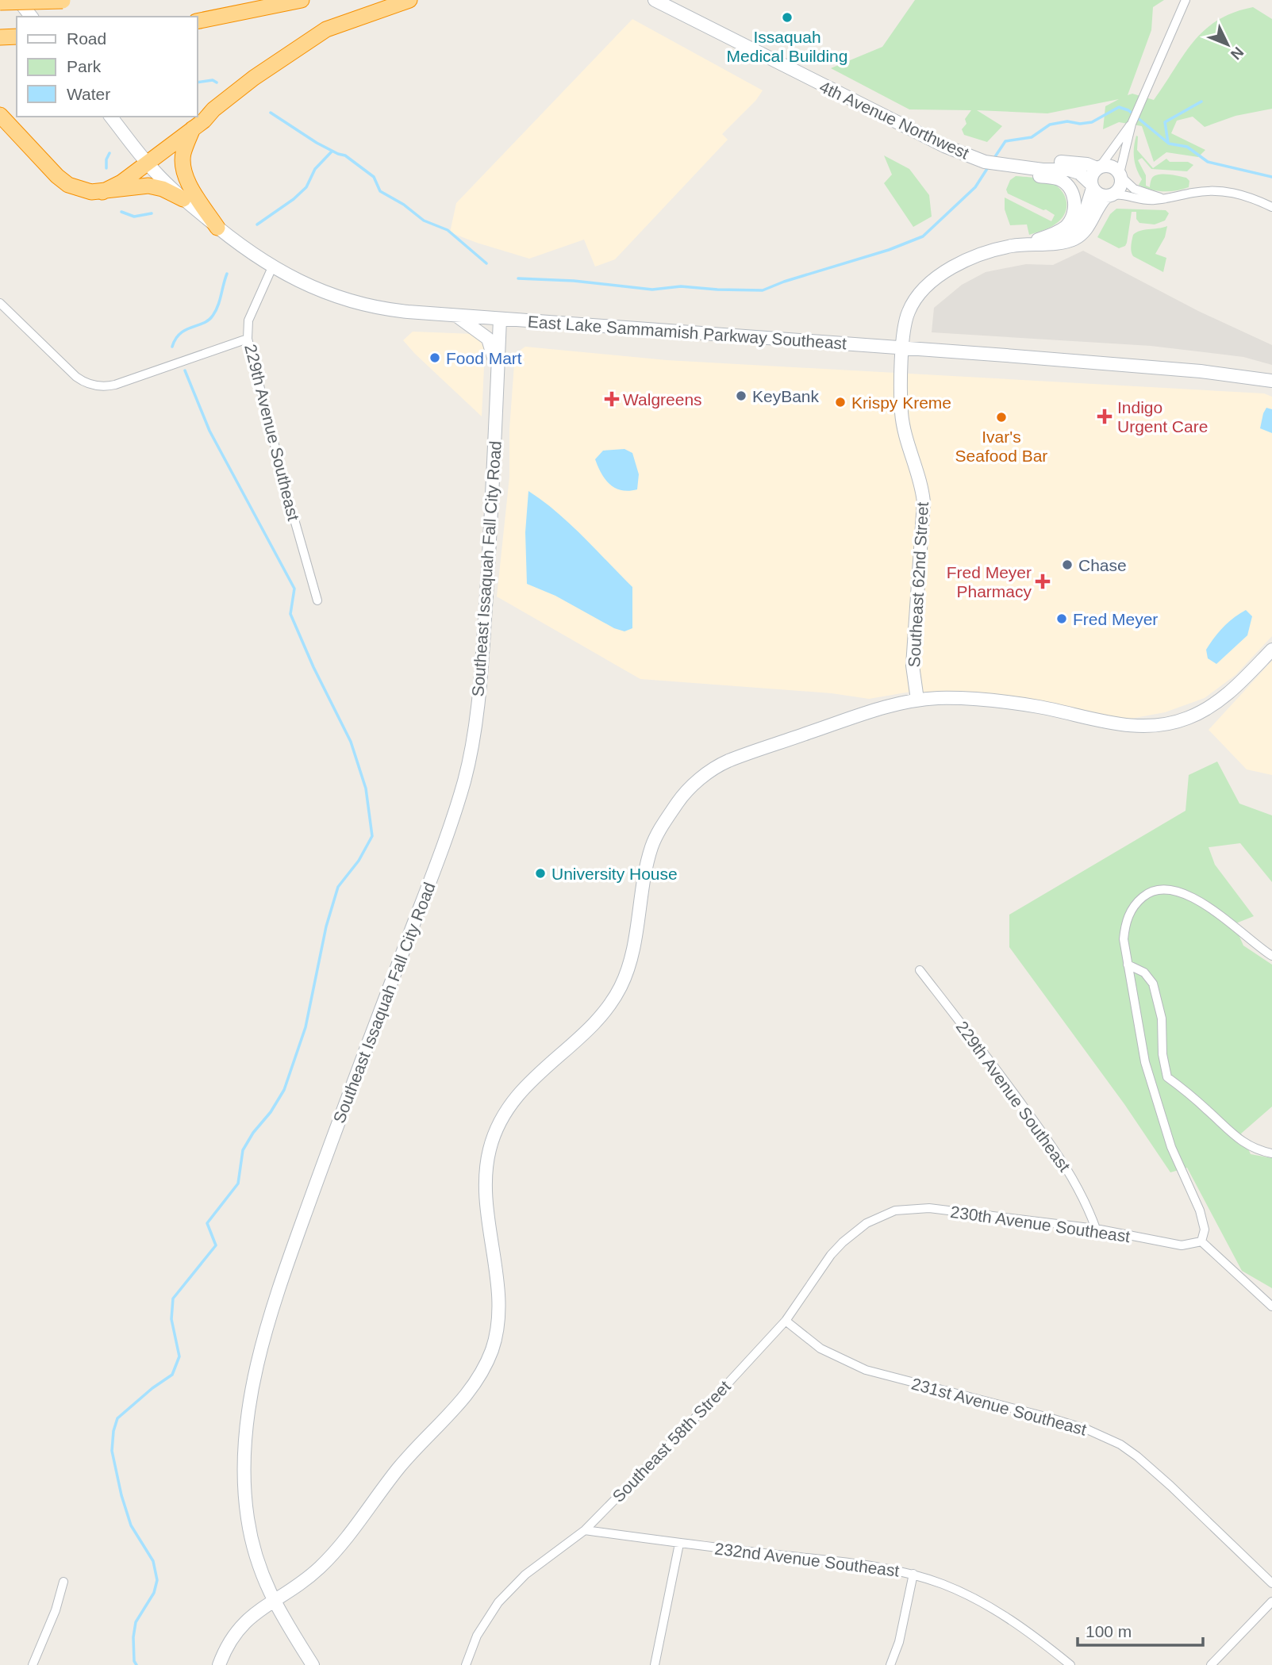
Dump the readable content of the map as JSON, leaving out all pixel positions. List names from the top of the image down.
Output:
{
  "streets": {
    "main road": [
      "4th Avenue Northwest",
      "East Lake Sammamish Parkway Southeast",
      "Southeast Issaquah Fall City Road",
      "Southeast 62nd Street"
    ],
    "street": [
      "229th Avenue Southeast",
      "230th Avenue Southeast",
      "231st Avenue Southeast",
      "Southeast 58th Street",
      "232nd Avenue Southeast"
    ]
  },
  "crossings": [
    ["East Lake Sammamish Parkway Southeast", "229th Avenue Southeast"],
    ["East Lake Sammamish Parkway Southeast", "Southeast Issaquah Fall City Road"],
    ["East Lake Sammamish Parkway Southeast", "Southeast 62nd Street"],
    ["229th Avenue Southeast", "230th Avenue Southeast"],
    ["230th Avenue Southeast", "Southeast 58th Street"],
    ["231st Avenue Southeast", "Southeast 58th Street"],
    ["Southeast 58th Street", "232nd Avenue Southeast"]
  ],
  "places": {
    "other": [
      "Issaquah Medical Building",
      "Food Mart",
      "KeyBank",
      "Krispy Kreme",
      "Ivar's Seafood Bar",
      "Chase",
      "Fred Meyer",
      "University House"
    ],
    "health": ["Walgreens", "Indigo Urgent Care", "Fred Meyer Pharmacy"]
  },
  "legend": ["Road", "Park", "Water"],
  "scale_bar": "100 m",
  "north": "bottom right"
}
